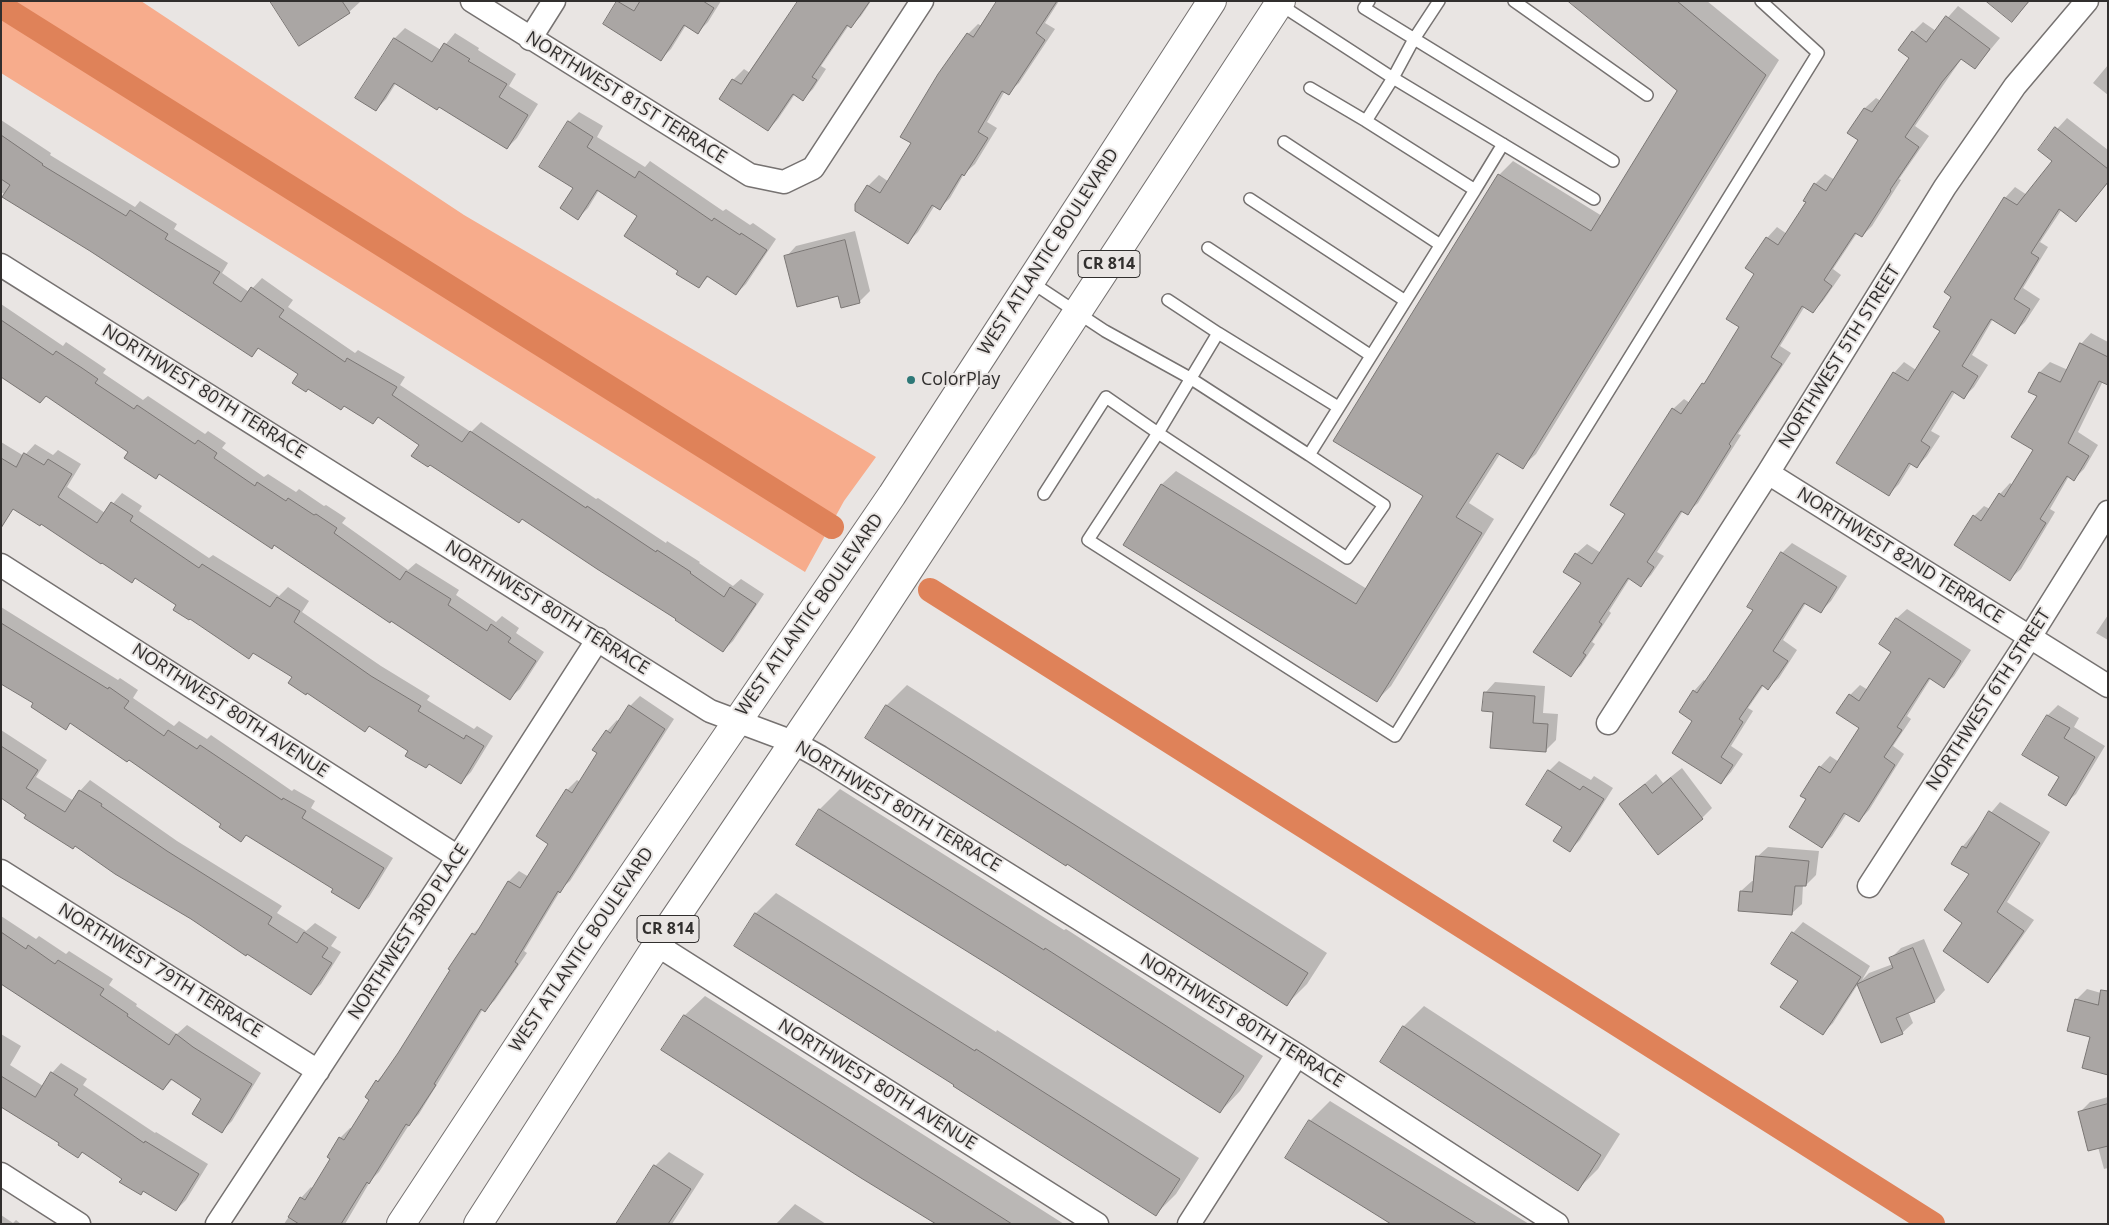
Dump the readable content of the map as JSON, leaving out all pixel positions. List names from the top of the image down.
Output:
{
  "streets": {
    "main road": ["WEST ATLANTIC BOULEVARD", "CR 814"],
    "street": [
      "NORTHWEST 81ST TERRACE",
      "NORTHWEST 5TH STREET",
      "NORTHWEST 80TH TERRACE",
      "NORTHWEST 82ND TERRACE",
      "NORTHWEST 6TH STREET",
      "NORTHWEST 80TH AVENUE",
      "NORTHWEST 3RD PLACE",
      "NORTHWEST 79TH TERRACE"
    ]
  },
  "crossings": [
    ["WEST ATLANTIC BOULEVARD", "NORTHWEST 80TH TERRACE"],
    ["CR 814", "NORTHWEST 80TH TERRACE"],
    ["CR 814", "NORTHWEST 80TH AVENUE"],
    ["NORTHWEST 5TH STREET", "NORTHWEST 82ND TERRACE"],
    ["NORTHWEST 80TH TERRACE", "NORTHWEST 3RD PLACE"],
    ["NORTHWEST 82ND TERRACE", "NORTHWEST 6TH STREET"],
    ["NORTHWEST 80TH AVENUE", "NORTHWEST 3RD PLACE"],
    ["NORTHWEST 3RD PLACE", "NORTHWEST 79TH TERRACE"]
  ],
  "places": ["ColorPlay"]
}
